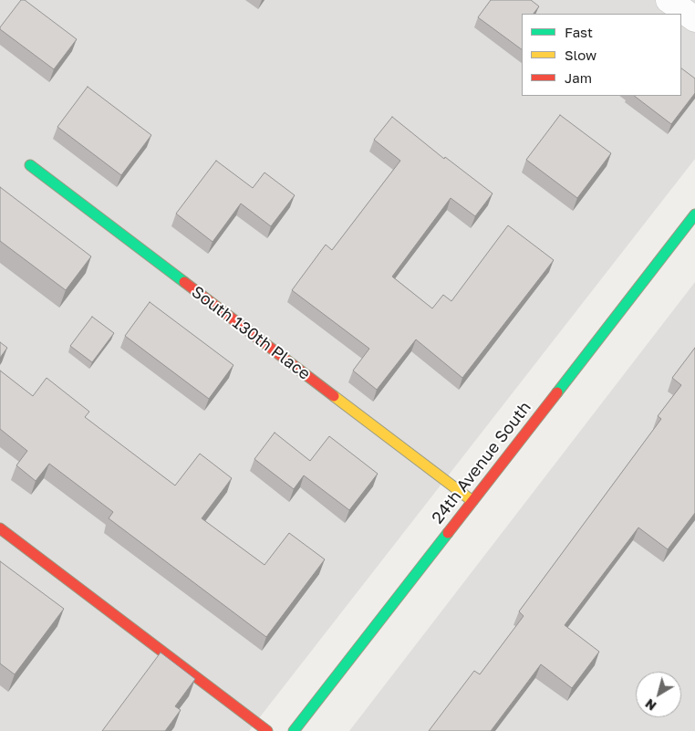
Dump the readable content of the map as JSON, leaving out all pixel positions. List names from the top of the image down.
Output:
{
  "streets": {
    "street": ["South 130th Place", "24th Avenue South"]
  },
  "crossings": [
    ["South 130th Place", "24th Avenue South"]
  ],
  "legend": ["Fast", "Slow", "Jam"],
  "north": "bottom left"
}
